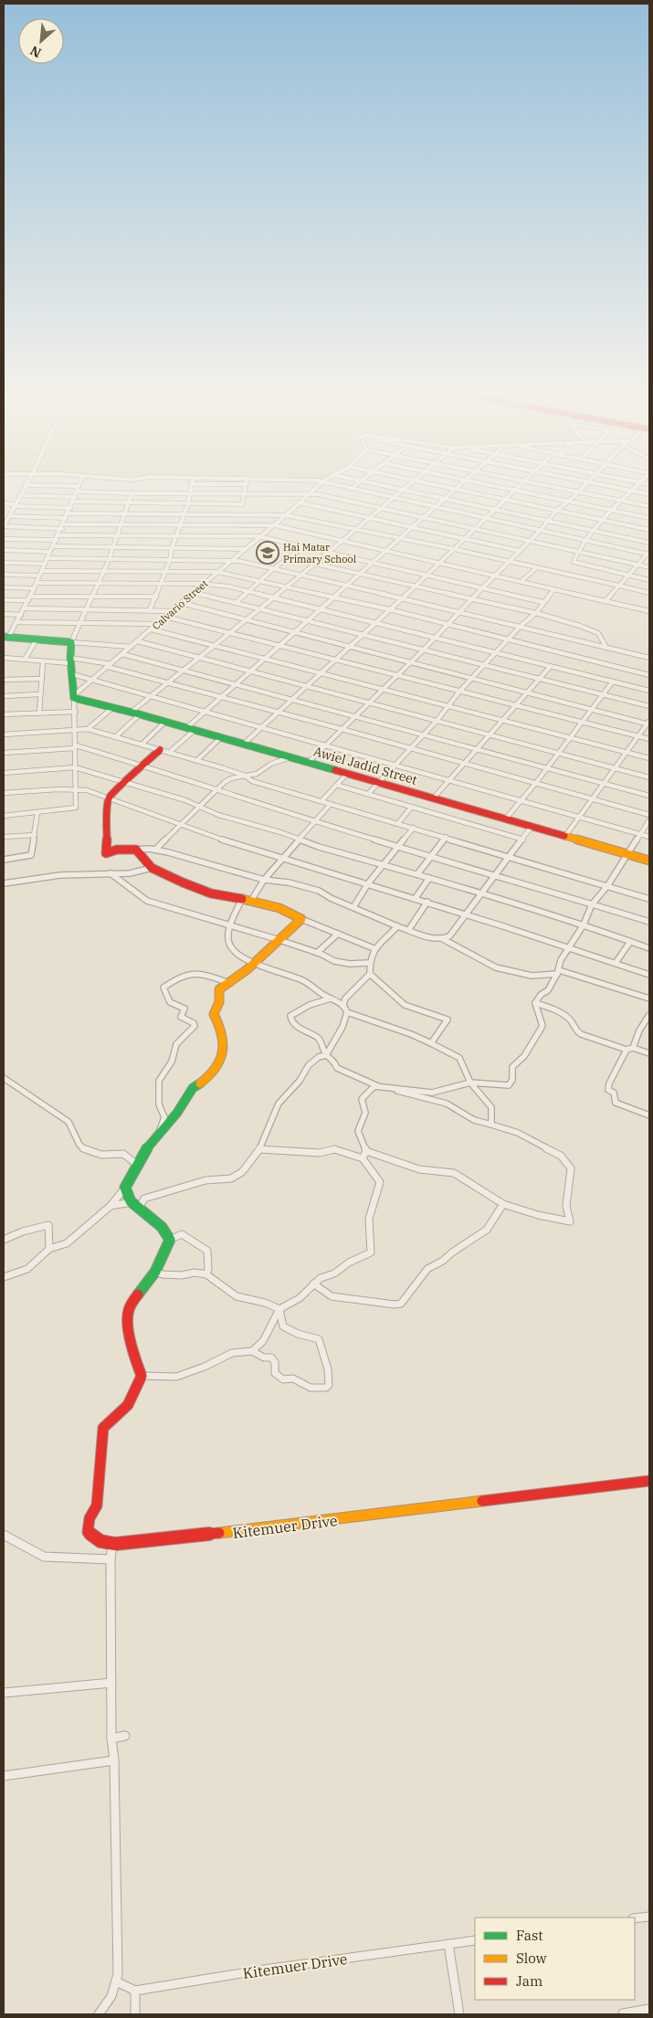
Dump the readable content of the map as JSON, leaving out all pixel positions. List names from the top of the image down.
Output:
{
  "streets": {
    "street": ["Calvario Street", "Awiel Jadid Street", "Kitemuer Drive"]
  },
  "crossings": [
    ["Calvario Street", "Awiel Jadid Street"]
  ],
  "places": {
    "school or university": ["Hai Matar Primary School"]
  },
  "legend": ["Fast", "Slow", "Jam"],
  "north": "bottom left"
}
